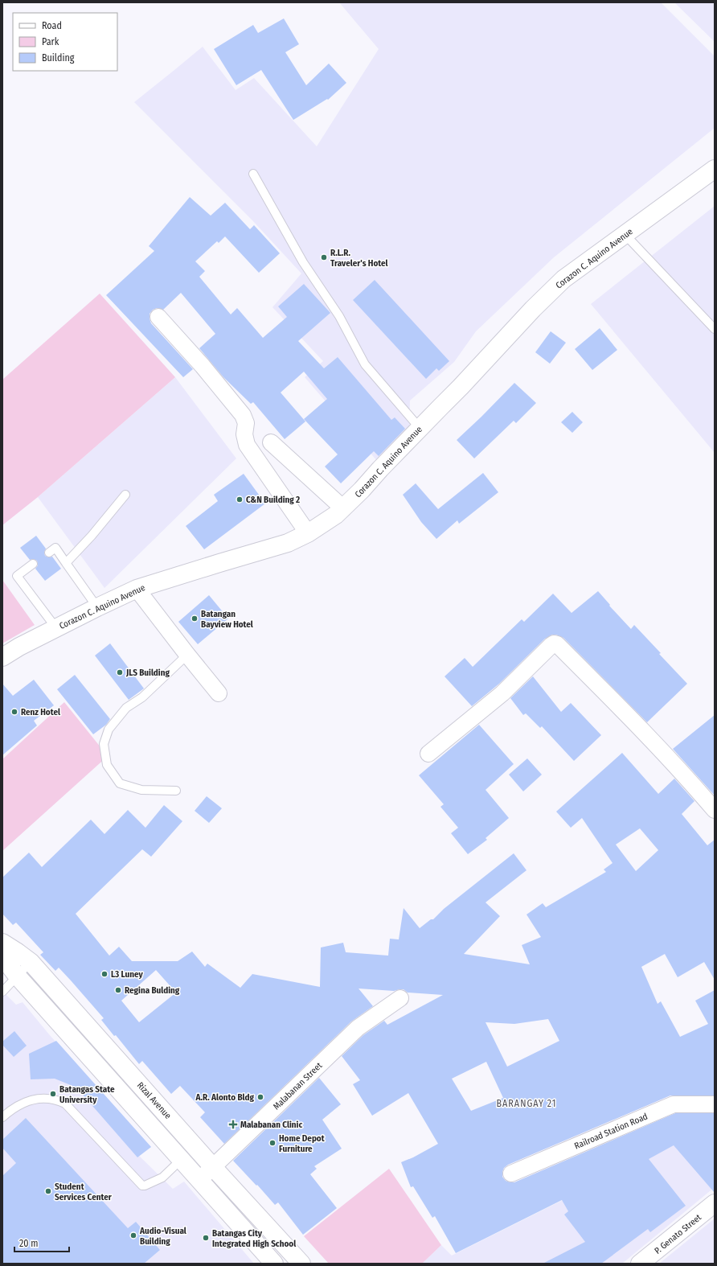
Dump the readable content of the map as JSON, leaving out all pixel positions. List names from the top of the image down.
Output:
{
  "streets": {
    "main road": ["Corazon C. Aquino Avenue", "Rizal Avenue", "P. Genato Street"],
    "street": ["Malabanan Street", "Railroad Station Road"]
  },
  "crossings": [
    ["Malabanan Street", "Rizal Avenue"]
  ],
  "districts": ["BARANGAY 21"],
  "places": {
    "other": [
      "R.L.R. Traveler's Hotel",
      "C&N Building 2",
      "Batangan Bayview Hotel",
      "JLS Building",
      "Renz Hotel",
      "L3 Luney",
      "Regina Bulding",
      "Batangas State University",
      "A.R. Alonto Bldg",
      "Home Depot Furniture",
      "Student Services Center",
      "Audio-Visual Building",
      "Batangas City Integrated High School"
    ],
    "health": ["Malabanan Clinic"]
  },
  "legend": ["Road", "Park", "Building"],
  "scale_bar": "20 m"
}
